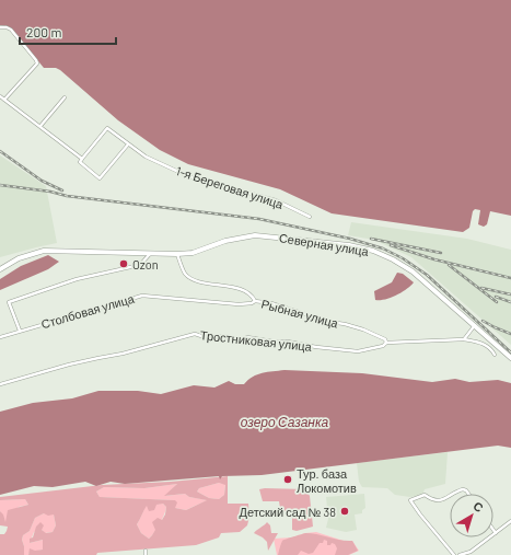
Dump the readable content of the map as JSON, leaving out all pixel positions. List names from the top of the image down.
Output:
{
  "streets": {
    "street": [
      "1-я Береговая улица",
      "Северная улица",
      "Столбовая улица",
      "Рыбная улица",
      "Тростниковая улица"
    ]
  },
  "crossings": [
    ["Северная улица", "Рыбная улица"],
    ["Столбовая улица", "Рыбная улица"],
    ["Рыбная улица", "Тростниковая улица"]
  ],
  "water": ["озеро Сазанка"],
  "places": ["Ozon", "Тур. база Локомотив", "Детский сад № 38"],
  "scale_bar": "200 m",
  "north": "top right"
}
